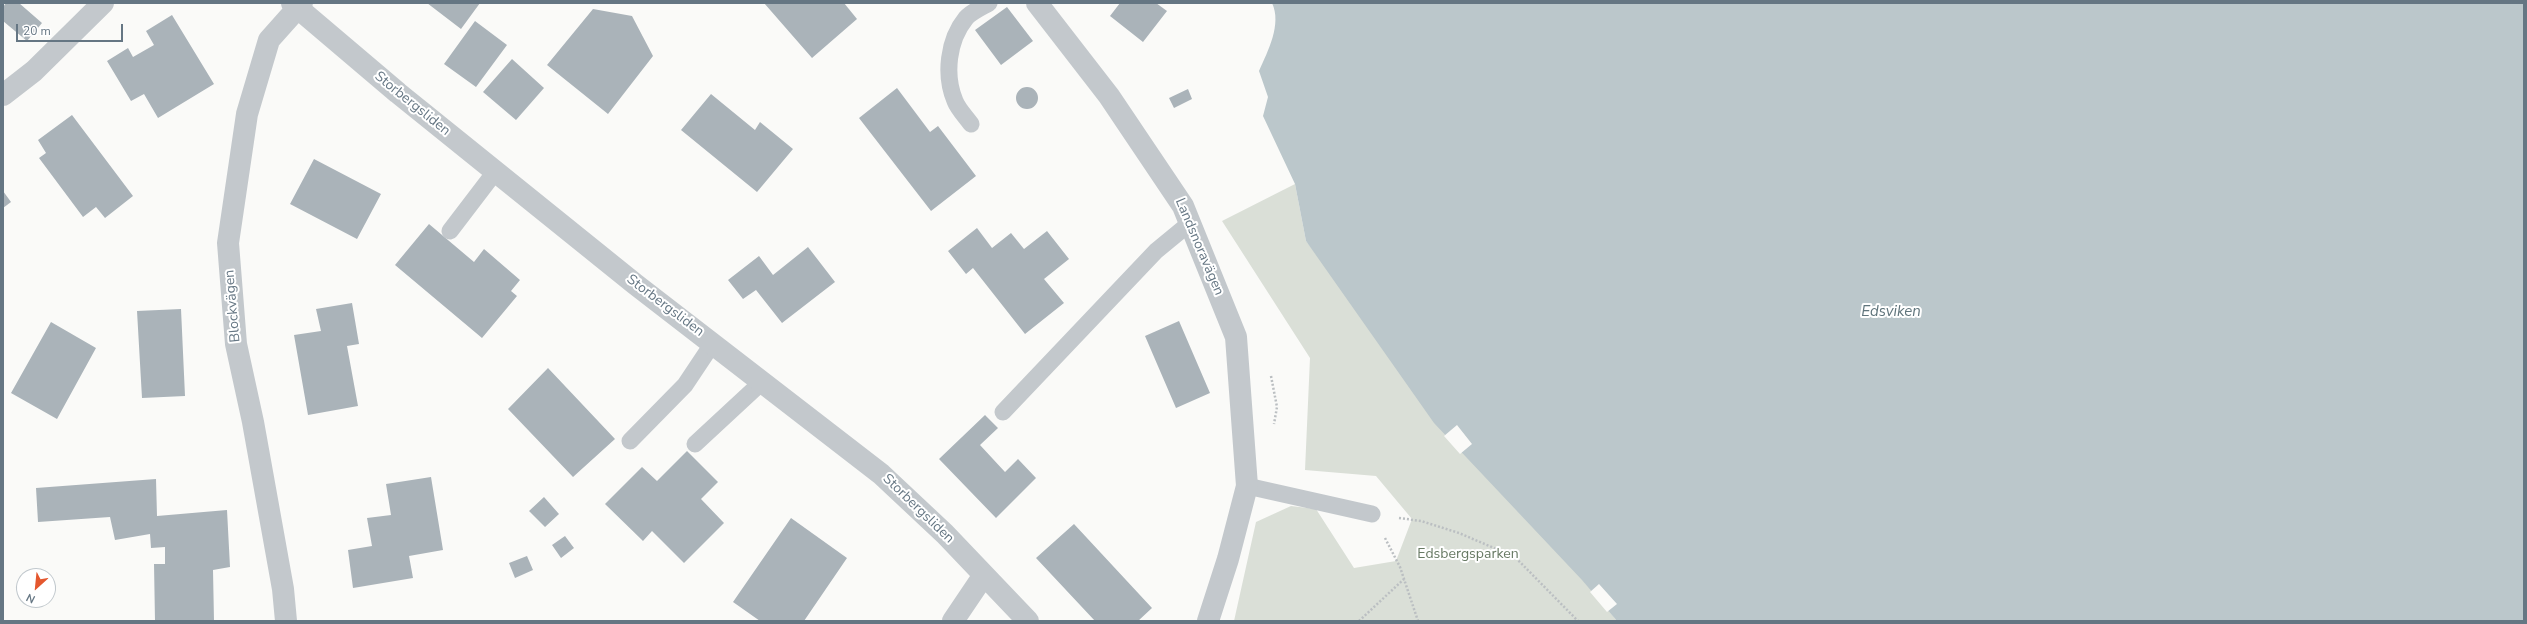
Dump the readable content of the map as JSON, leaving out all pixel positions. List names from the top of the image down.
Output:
{
  "streets": {
    "street": ["Storbergsliden", "Landsnoravägen", "Blockvägen"]
  },
  "crossings": [
    ["Storbergsliden", "Blockvägen"]
  ],
  "water": ["Edsviken"],
  "parks": ["Edsbergsparken"],
  "scale_bar": "20 m",
  "north": "bottom left"
}
